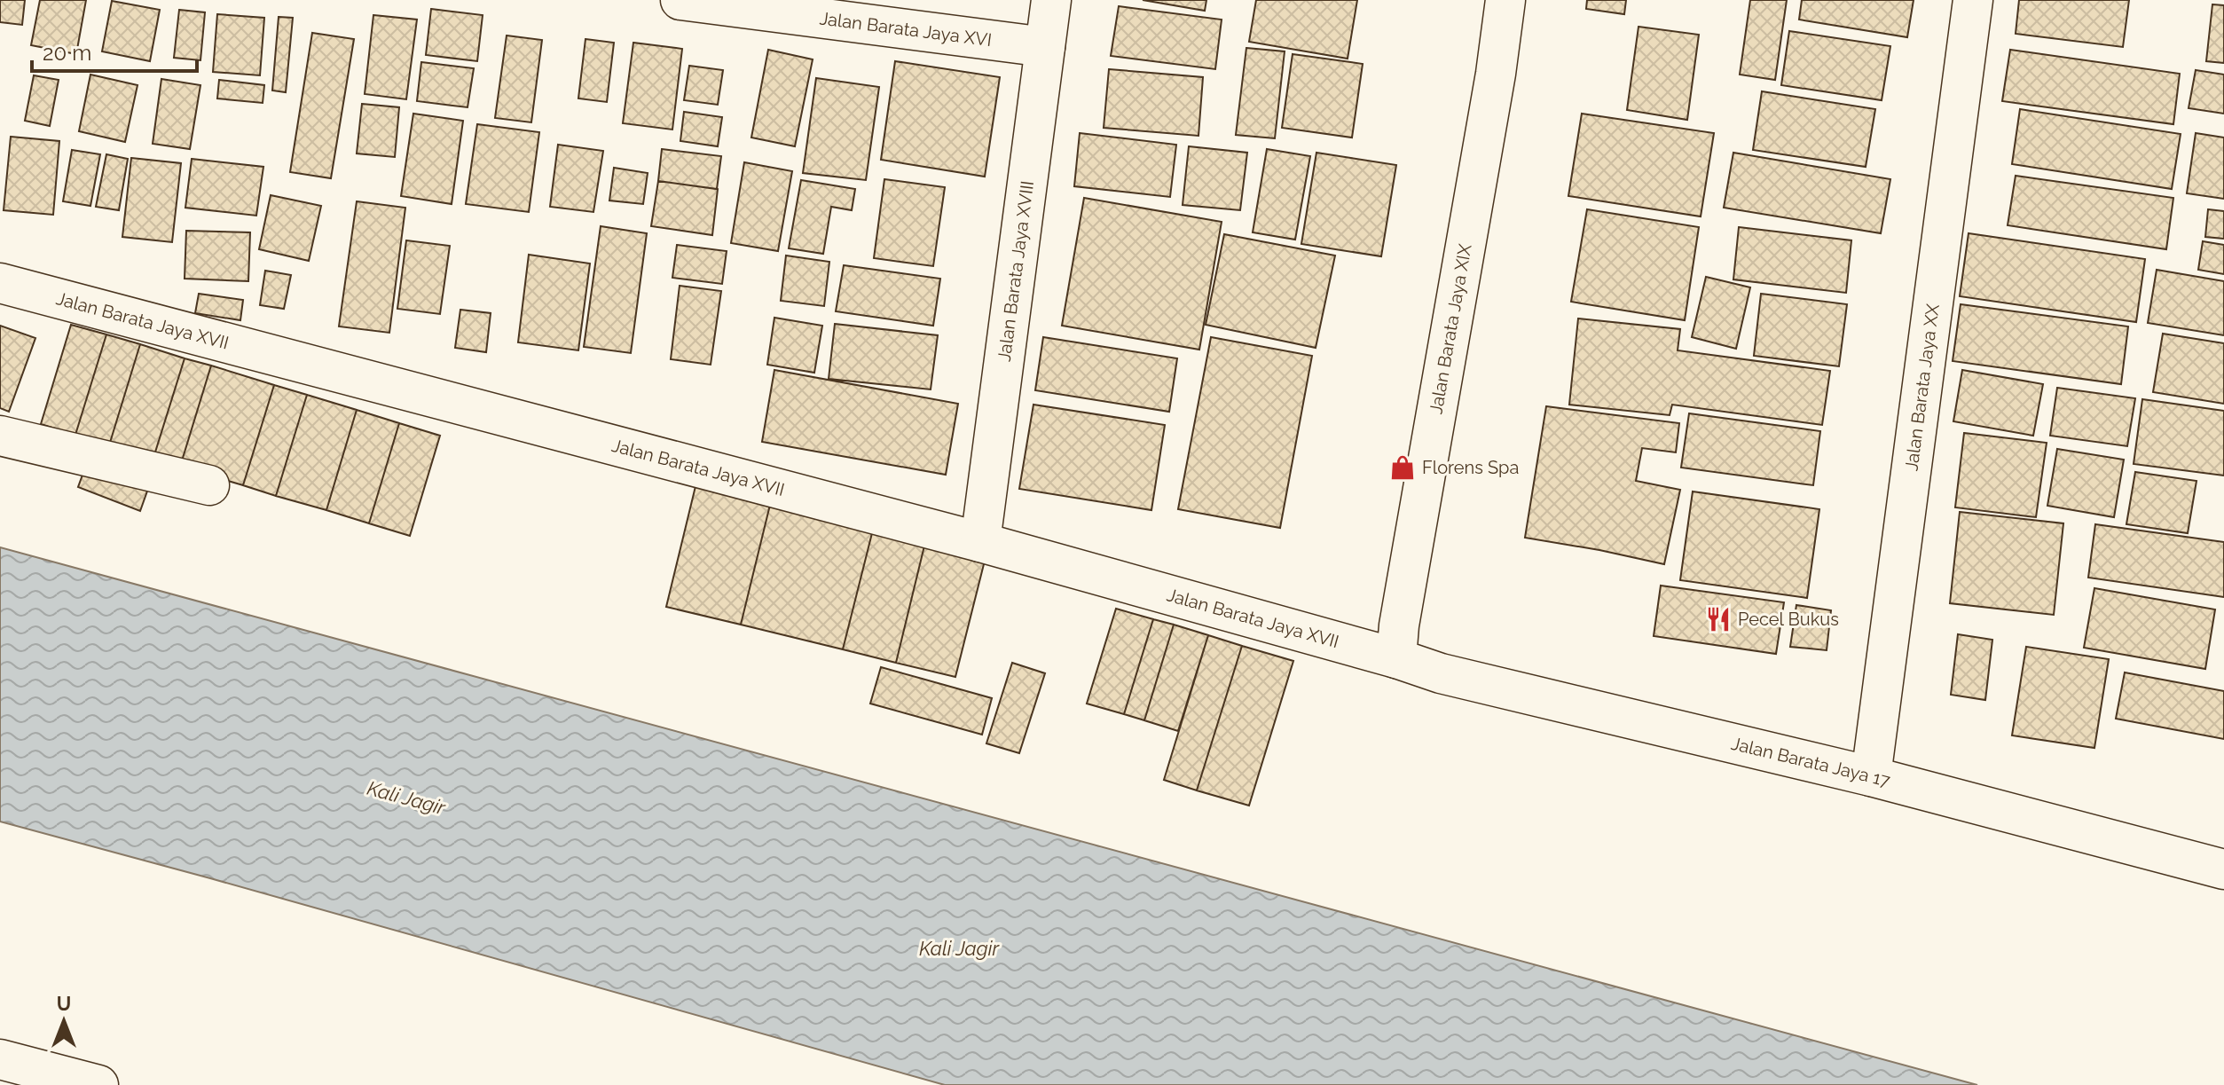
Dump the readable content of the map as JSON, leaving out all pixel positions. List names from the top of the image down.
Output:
{
  "streets": {
    "street": [
      "Jalan Barata Jaya XVI",
      "Jalan Barata Jaya XVIII",
      "Jalan Barata Jaya XVII",
      "Jalan Barata Jaya XIX",
      "Jalan Barata Jaya XX",
      "Jalan Barata Jaya 17"
    ]
  },
  "crossings": [
    ["Jalan Barata Jaya XVI", "Jalan Barata Jaya XVIII"],
    ["Jalan Barata Jaya XVIII", "Jalan Barata Jaya XVII"],
    ["Jalan Barata Jaya XVII", "Jalan Barata Jaya XIX"],
    ["Jalan Barata Jaya XVII", "Jalan Barata Jaya 17"],
    ["Jalan Barata Jaya XIX", "Jalan Barata Jaya 17"],
    ["Jalan Barata Jaya XX", "Jalan Barata Jaya 17"]
  ],
  "water": ["Kali Jagir"],
  "places": {
    "shop": ["Florens Spa"],
    "restaurant": ["Pecel Bukus"]
  },
  "scale_bar": "20 m",
  "north": "top"
}
